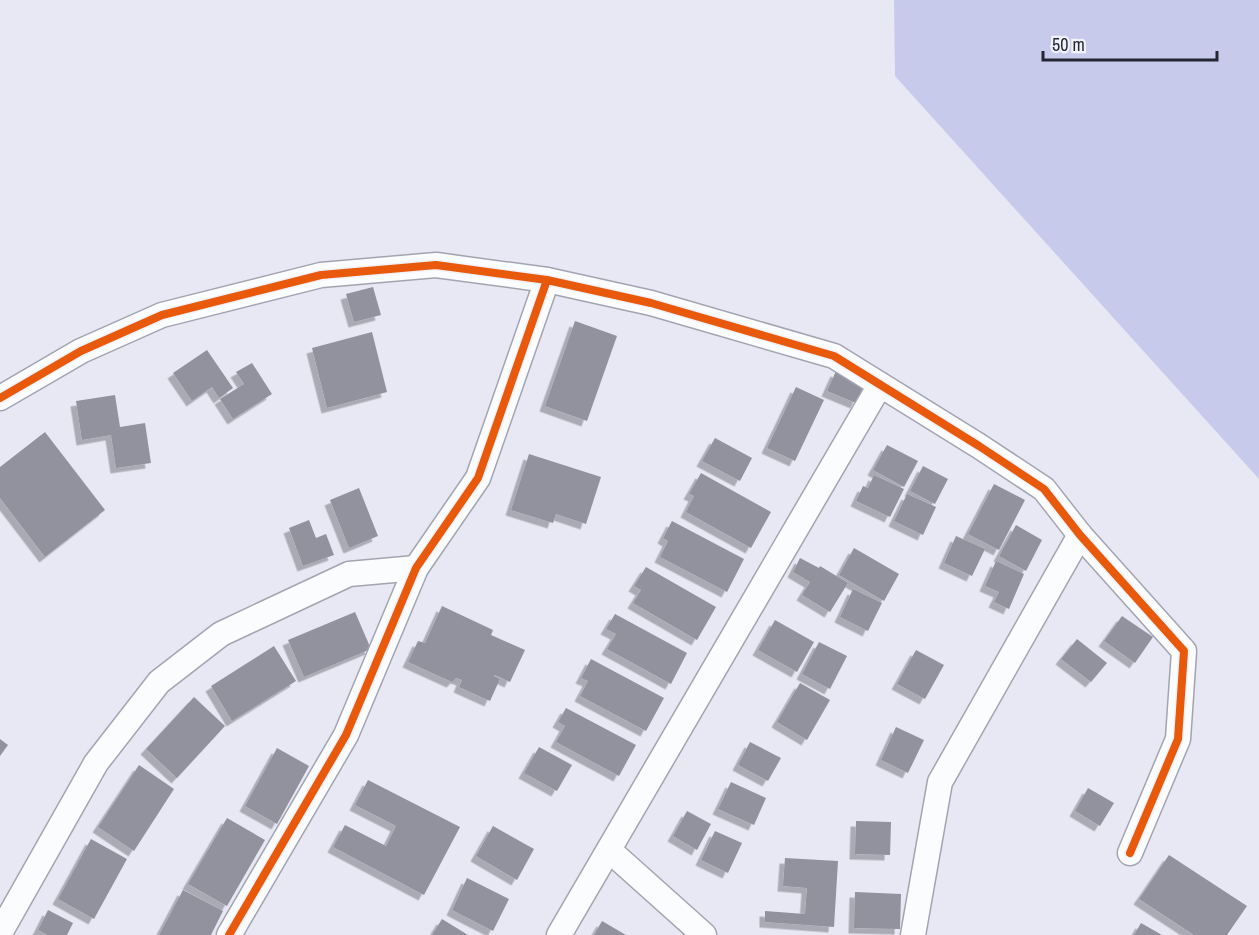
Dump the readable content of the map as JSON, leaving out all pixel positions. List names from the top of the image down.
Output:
{
  "scale_bar": "50 m"
}
